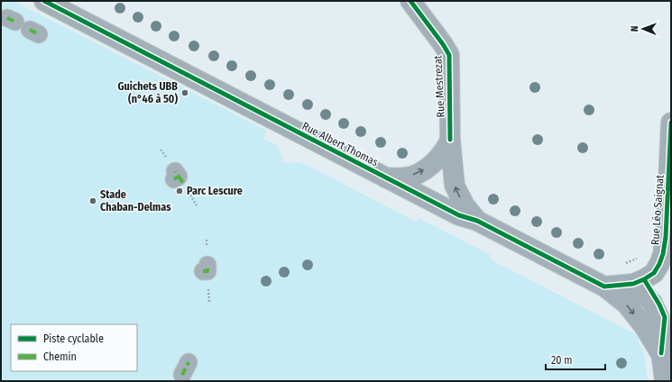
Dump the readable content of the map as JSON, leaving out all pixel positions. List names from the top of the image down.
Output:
{
  "streets": {
    "street": ["Rue Mestrezat", "Rue Albert Thomas", "Rue Léo Saignat"]
  },
  "crossings": [
    ["Rue Mestrezat", "Rue Albert Thomas"]
  ],
  "one_way": ["Rue Mestrezat"],
  "places": ["Guichets UBB (n°46 à 50)", "Parc Lescure", "Stade Chaban-Delmas"],
  "legend": ["Piste cyclable", "Chemin"],
  "scale_bar": "20 m",
  "north": "left"
}
